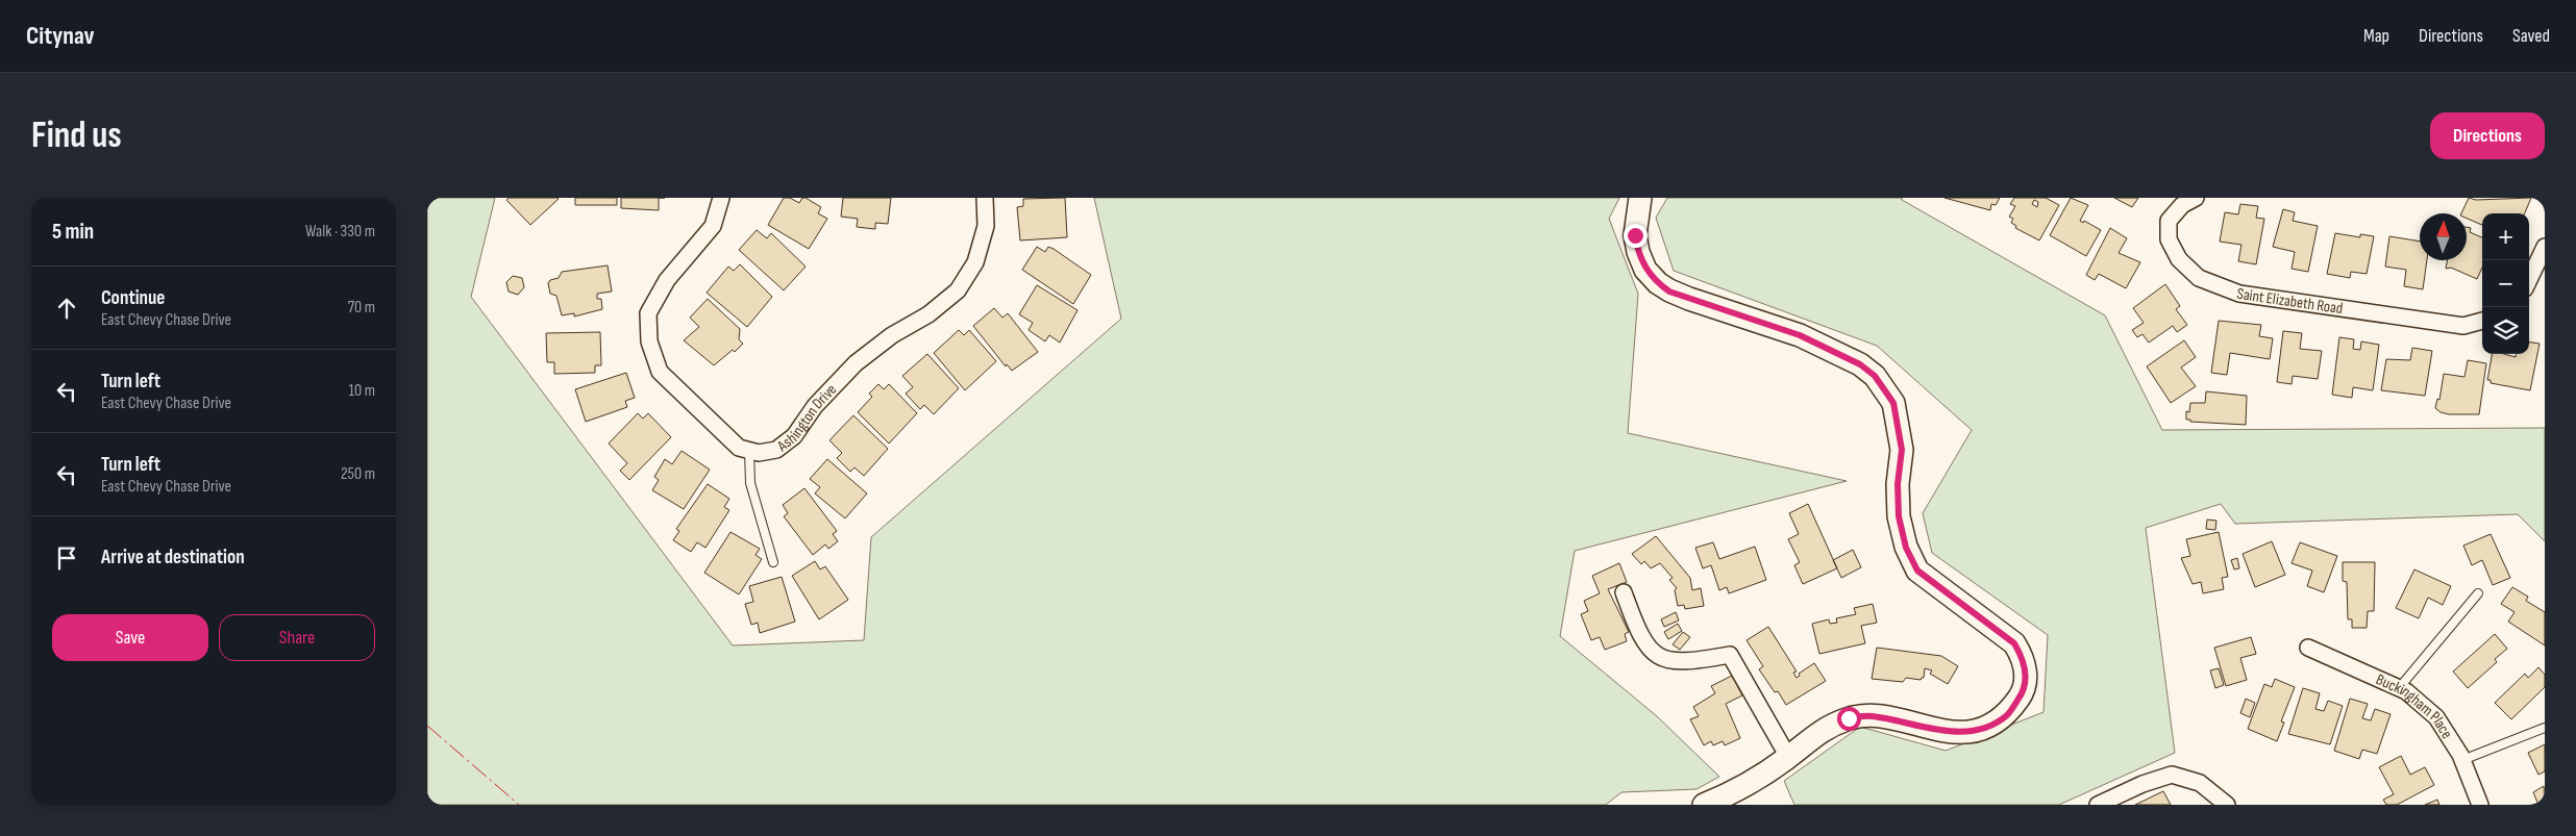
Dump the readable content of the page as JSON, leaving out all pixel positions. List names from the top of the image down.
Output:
{
  "streets": {
    "street": ["Saint Elizabeth Road", "Ashington Drive", "Buckingham Place"]
  },
  "north": "top",
  "page": {
    "header": "Citynav",
    "nav": ["Map", "Directions", "Saved"],
    "buttons": [
      "Directions",
      ["Save", "Share"]
    ],
    "title": "Find us",
    "heading": ["5 min", "Walk · 330 m"],
    "map_buttons": ["+", "−"],
    "list": [
      ["Continue", "East Chevy Chase Drive", "70 m"],
      ["Turn left", "East Chevy Chase Drive", "10 m"],
      ["Turn left", "East Chevy Chase Drive", "250 m"],
      "Arrive at destination"
    ]
  }
}
